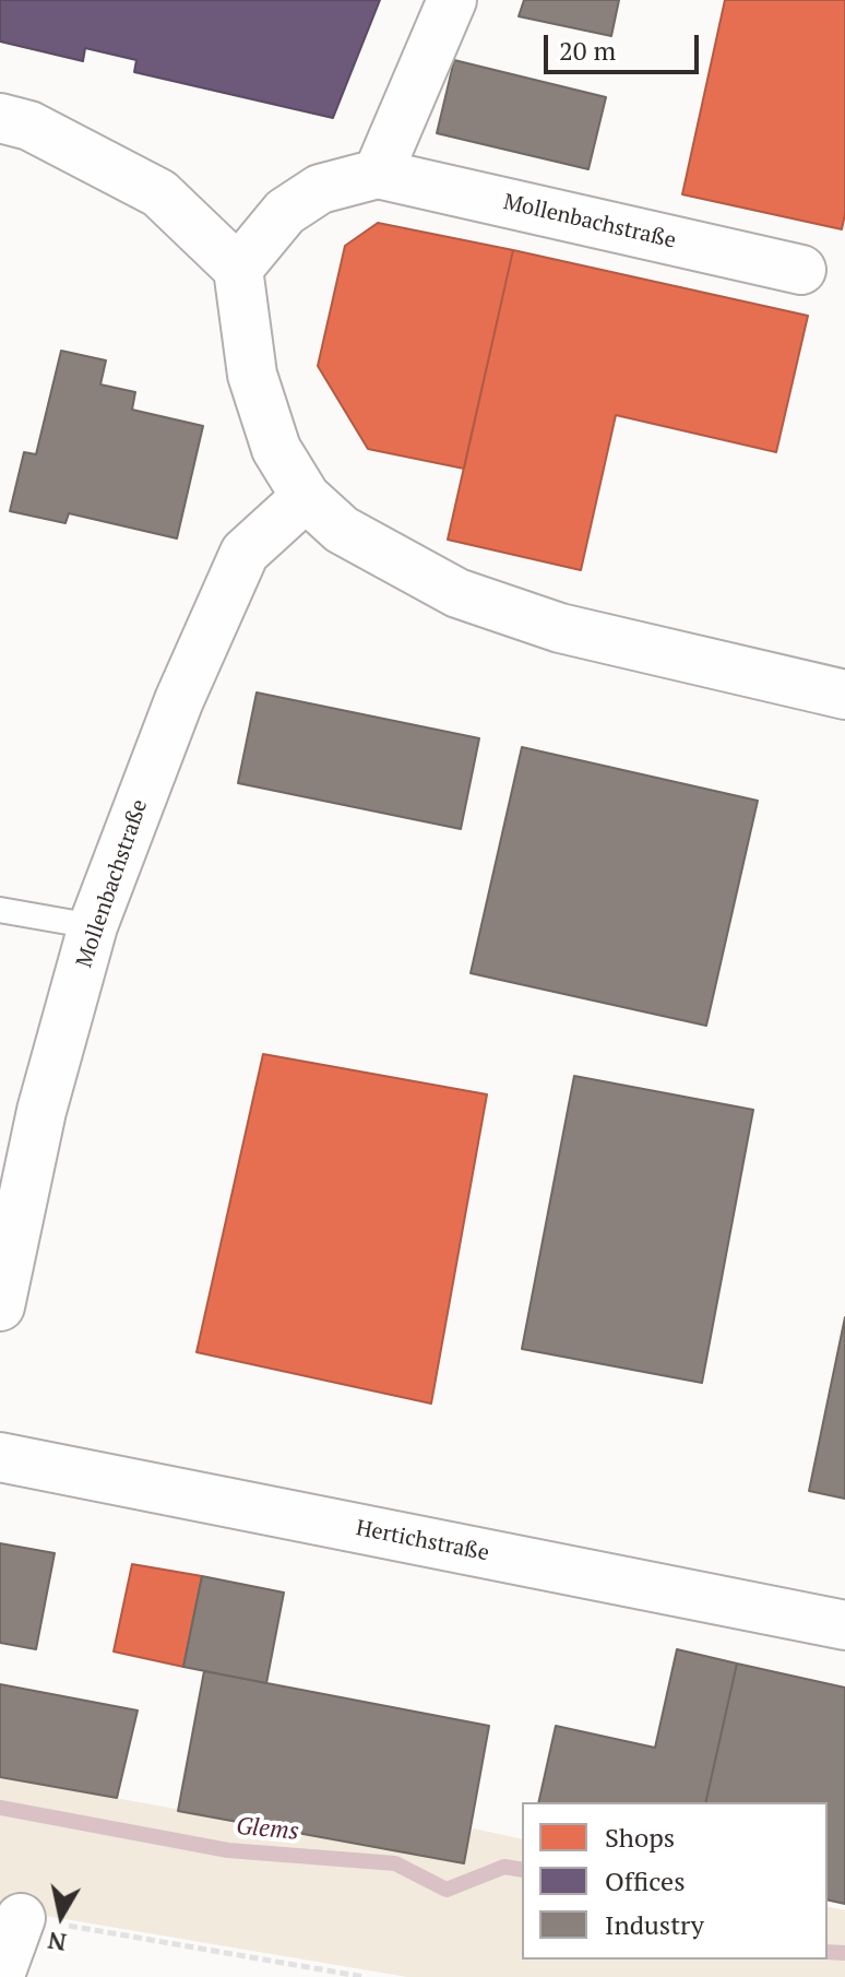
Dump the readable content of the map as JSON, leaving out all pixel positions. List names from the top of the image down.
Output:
{
  "streets": {
    "street": ["Mollenbachstraße", "Hertichstraße"]
  },
  "water": ["Glems"],
  "legend": ["Shops", "Offices", "Industry"],
  "scale_bar": "20 m",
  "north": "bottom"
}
